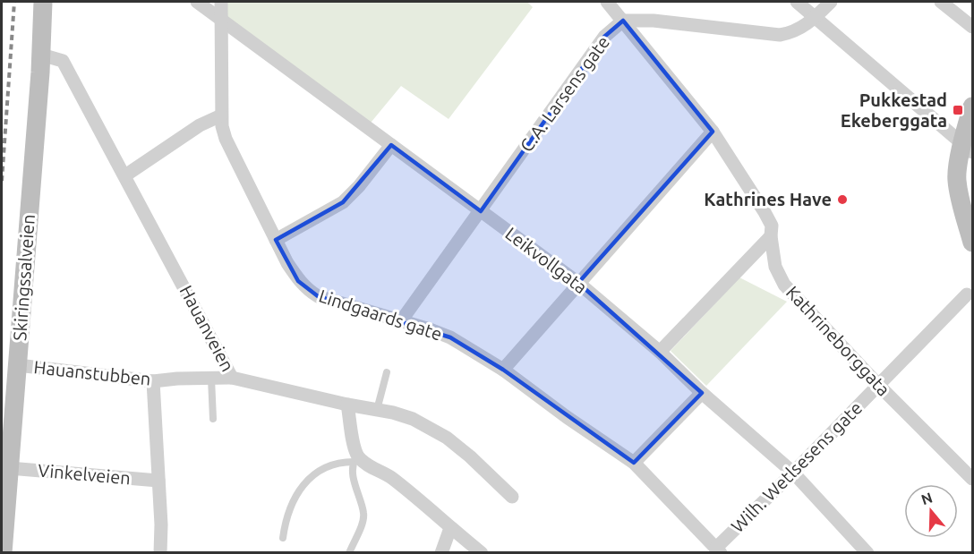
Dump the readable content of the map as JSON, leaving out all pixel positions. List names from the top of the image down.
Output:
{
  "streets": {
    "main road": ["Skiringssalveien"],
    "street": [
      "C.A. Larsens gate",
      "Leikvollgata",
      "Lindgaards gate",
      "Hauanveien",
      "Kathrineborggata",
      "Hauanstubben",
      "Wilh. Wetlsesens gate",
      "Vinkelveien"
    ]
  },
  "crossings": [
    ["C.A. Larsens gate", "Leikvollgata"],
    ["C.A. Larsens gate", "Lindgaards gate"],
    ["C.A. Larsens gate", "Kathrineborggata"],
    ["Leikvollgata", "Lindgaards gate"],
    ["Leikvollgata", "Wilh. Wetlsesens gate"],
    ["Skiringssalveien", "Hauanveien"],
    ["Skiringssalveien", "Hauanstubben"],
    ["Skiringssalveien", "Vinkelveien"],
    ["Lindgaards gate", "Wilh. Wetlsesens gate"],
    ["Hauanveien", "Hauanstubben"],
    ["Kathrineborggata", "Wilh. Wetlsesens gate"]
  ],
  "places": {
    "transit": ["Pukkestad Ekeberggata"],
    "other": ["Kathrines Have"]
  },
  "north": "top"
}
